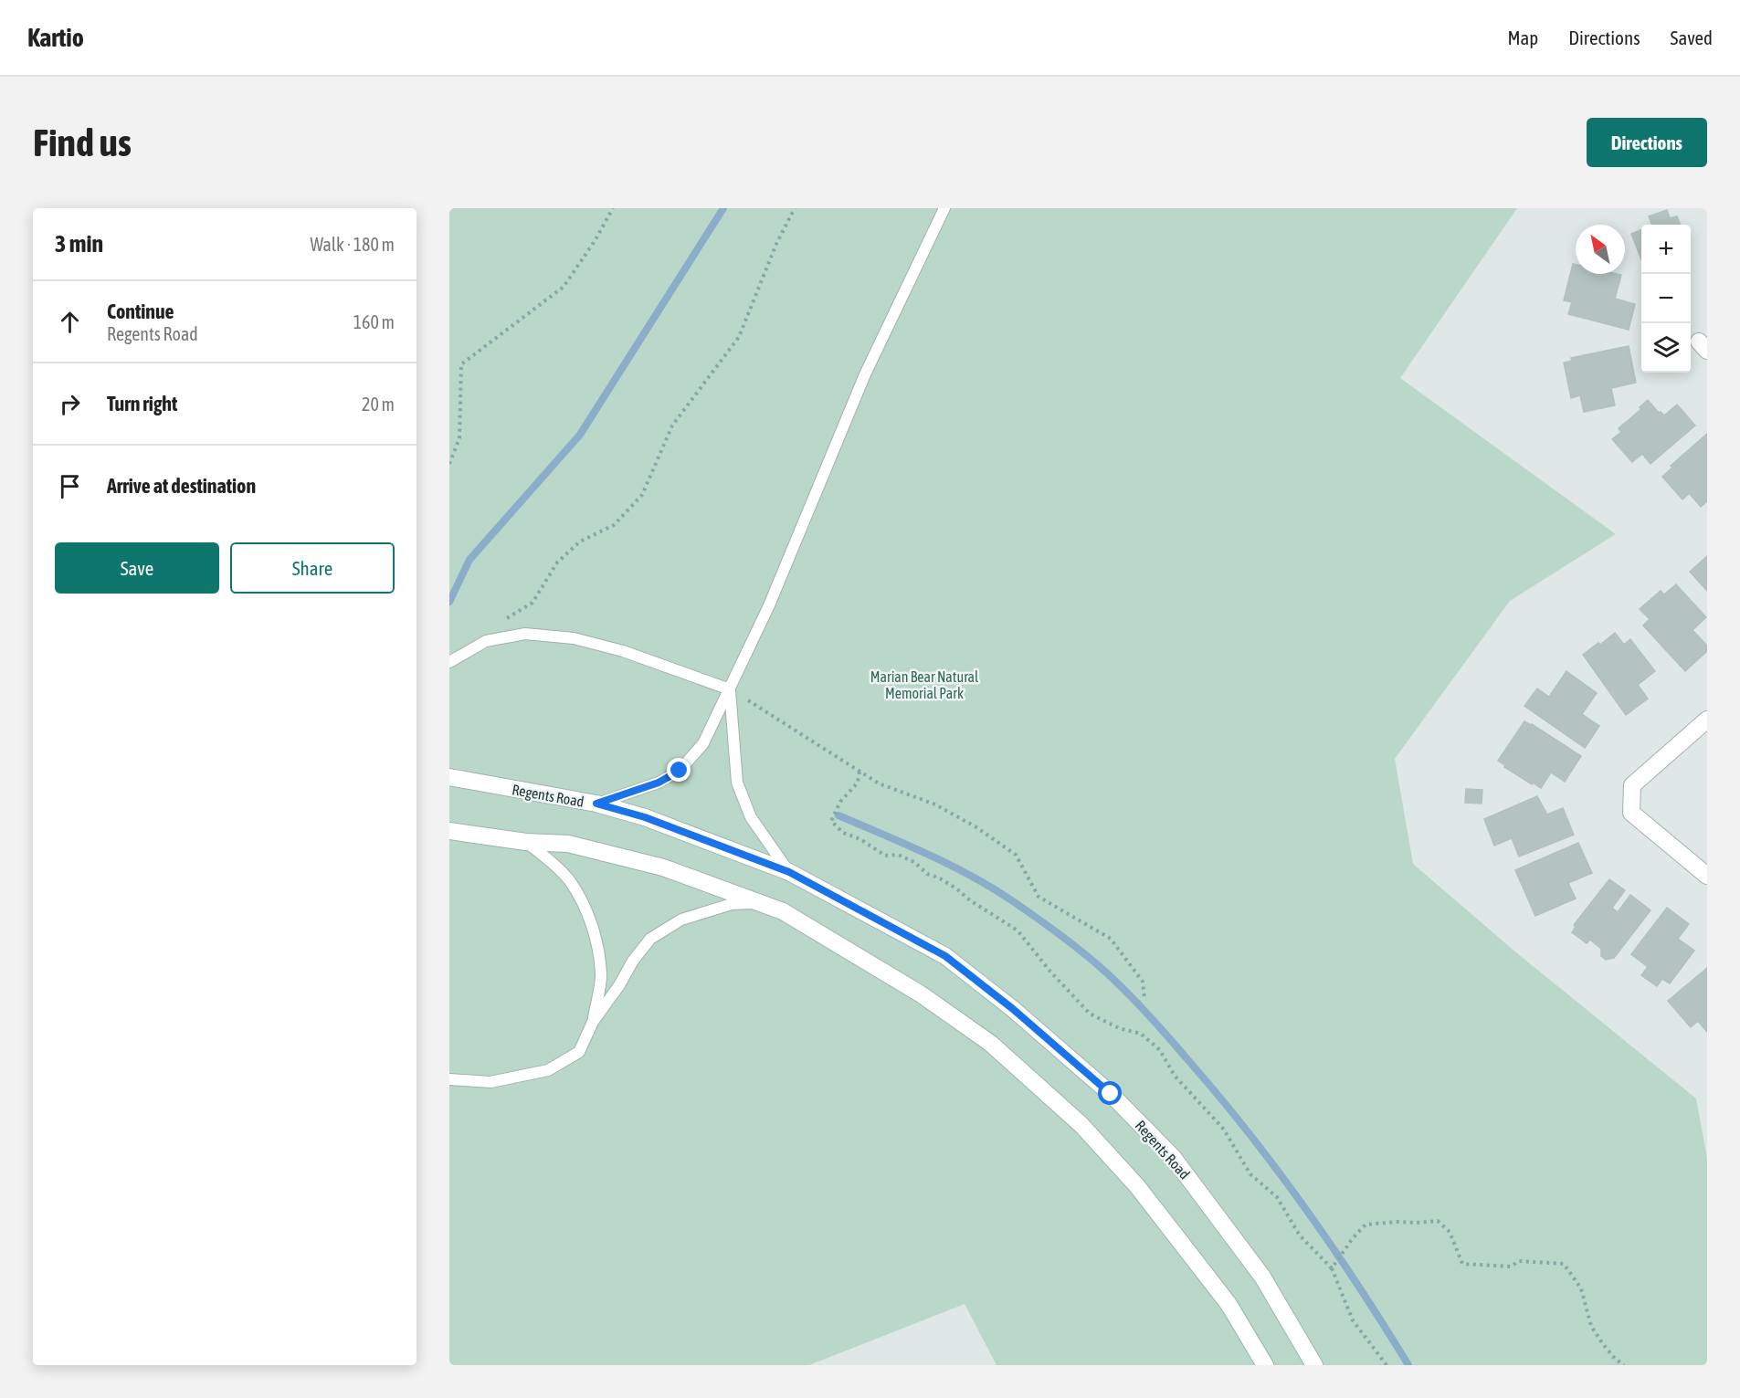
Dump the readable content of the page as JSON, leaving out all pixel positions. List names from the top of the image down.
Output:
{
  "streets": {
    "main road": ["Regents Road"]
  },
  "parks": ["Marian Bear Natural Memorial Park"],
  "north": "top left",
  "page": {
    "header": "Kartio",
    "nav": ["Map", "Directions", "Saved"],
    "buttons": [
      "Directions",
      ["Save", "Share"]
    ],
    "title": "Find us",
    "heading": ["3 min", "Walk · 180 m"],
    "map_buttons": ["+", "−"],
    "list": [
      ["Continue", "Regents Road", "160 m"],
      ["Turn right", "20 m"],
      "Arrive at destination"
    ]
  }
}
